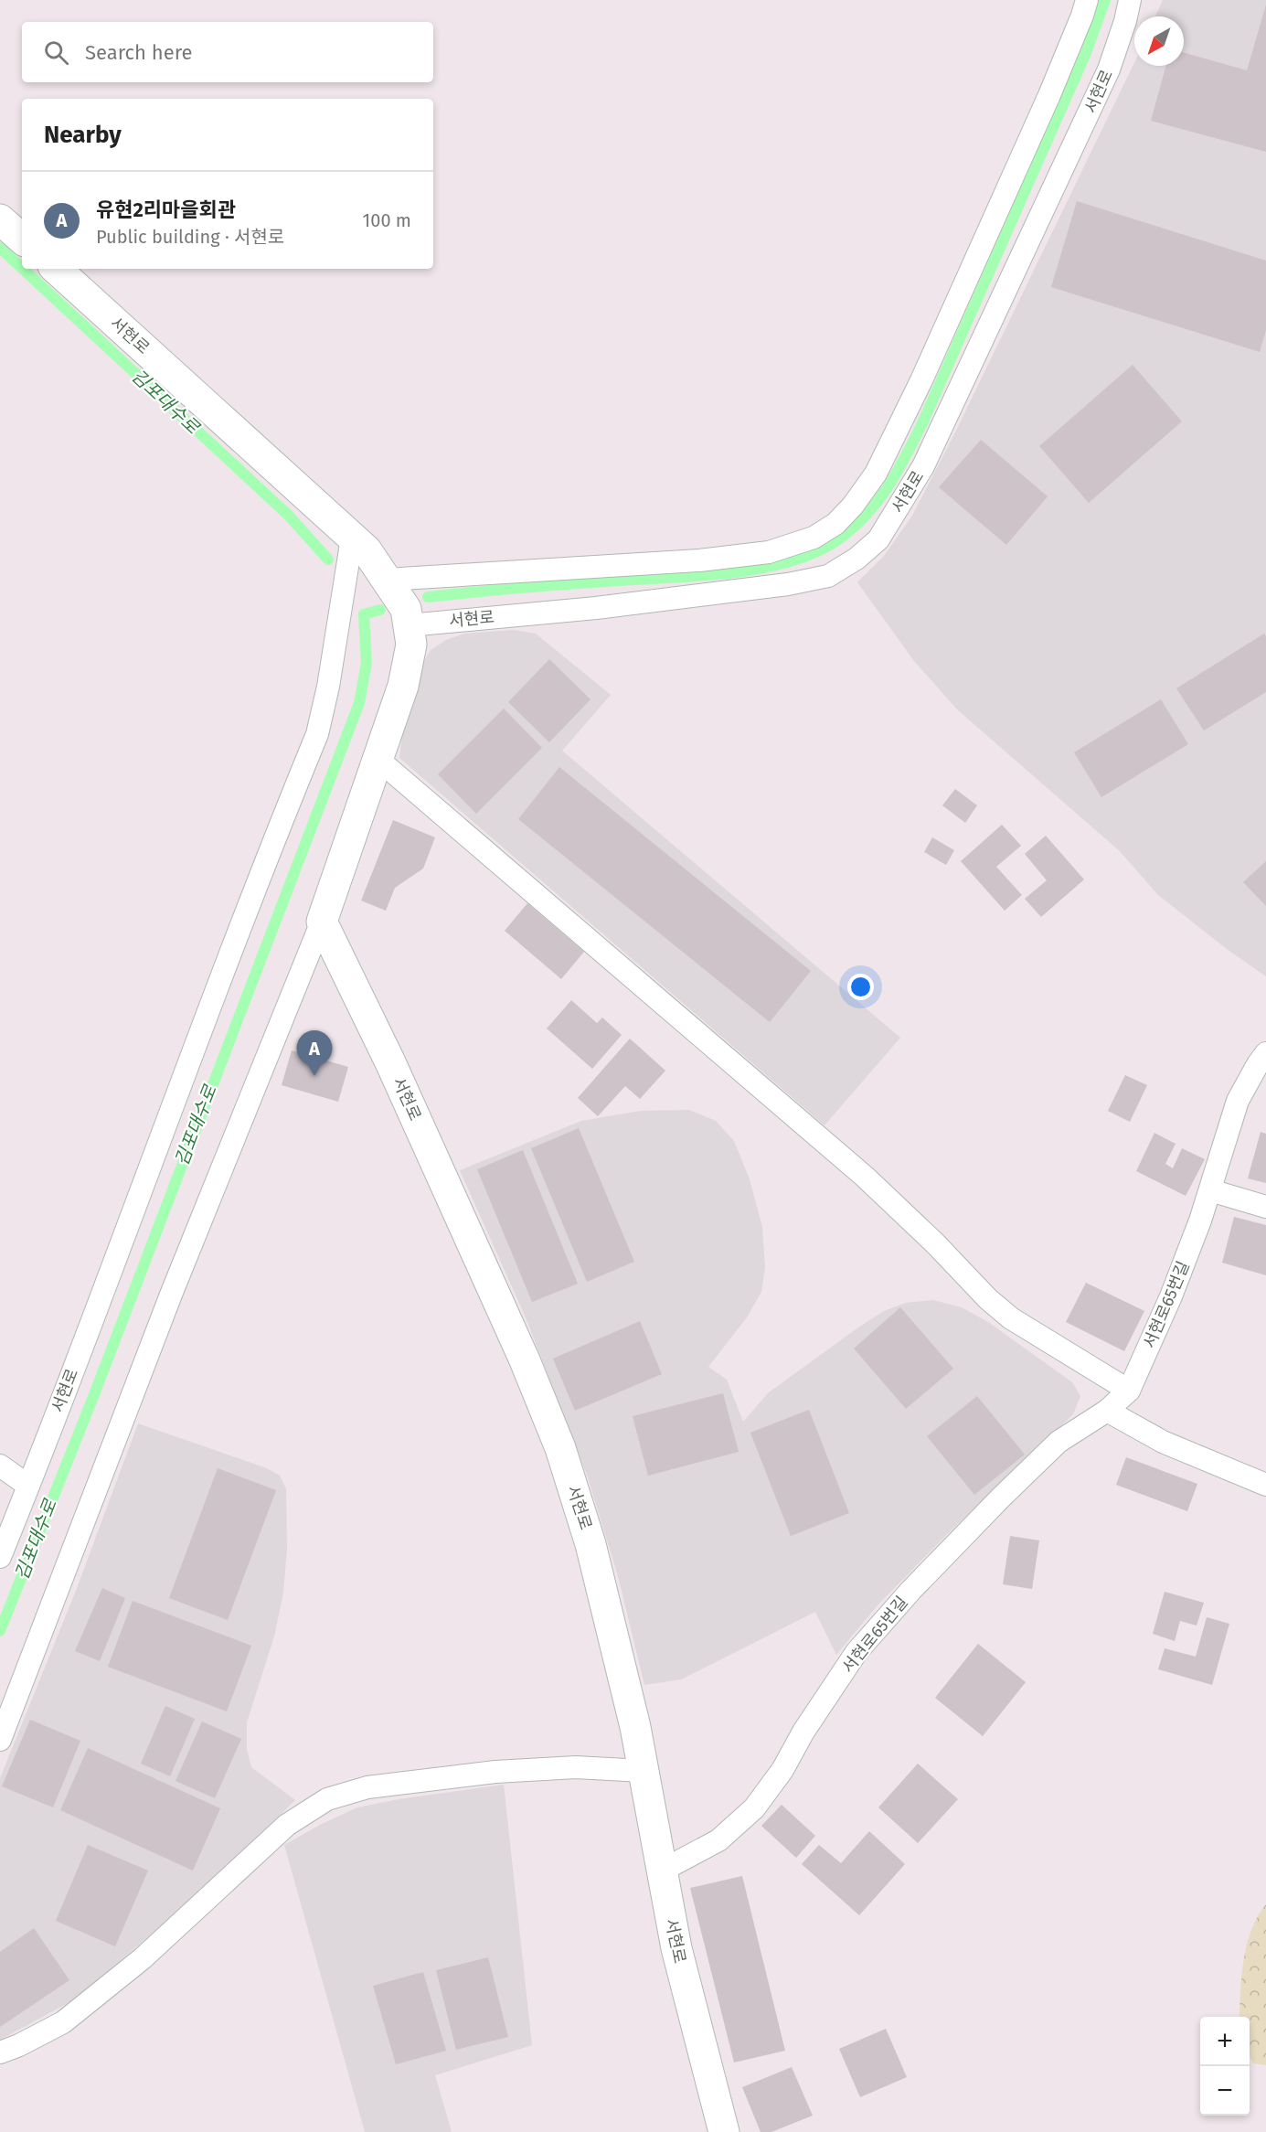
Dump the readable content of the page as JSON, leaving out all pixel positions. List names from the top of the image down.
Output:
{
  "streets": {
    "street": ["서현로"],
    "lane": ["서현로65번길"]
  },
  "crossings": [
    ["서현로", "서현로65번길"]
  ],
  "water": ["김포대수로"],
  "north": "bottom left",
  "page": {
    "search": "Search here",
    "heading": "Nearby",
    "list": [
      {
        "mark": "A",
        "name": "유현2리마을회관",
        "note": "Public building · 서현로",
        "value": "100 m"
      }
    ],
    "pins": "A",
    "map_buttons": ["+", "−"]
  }
}
